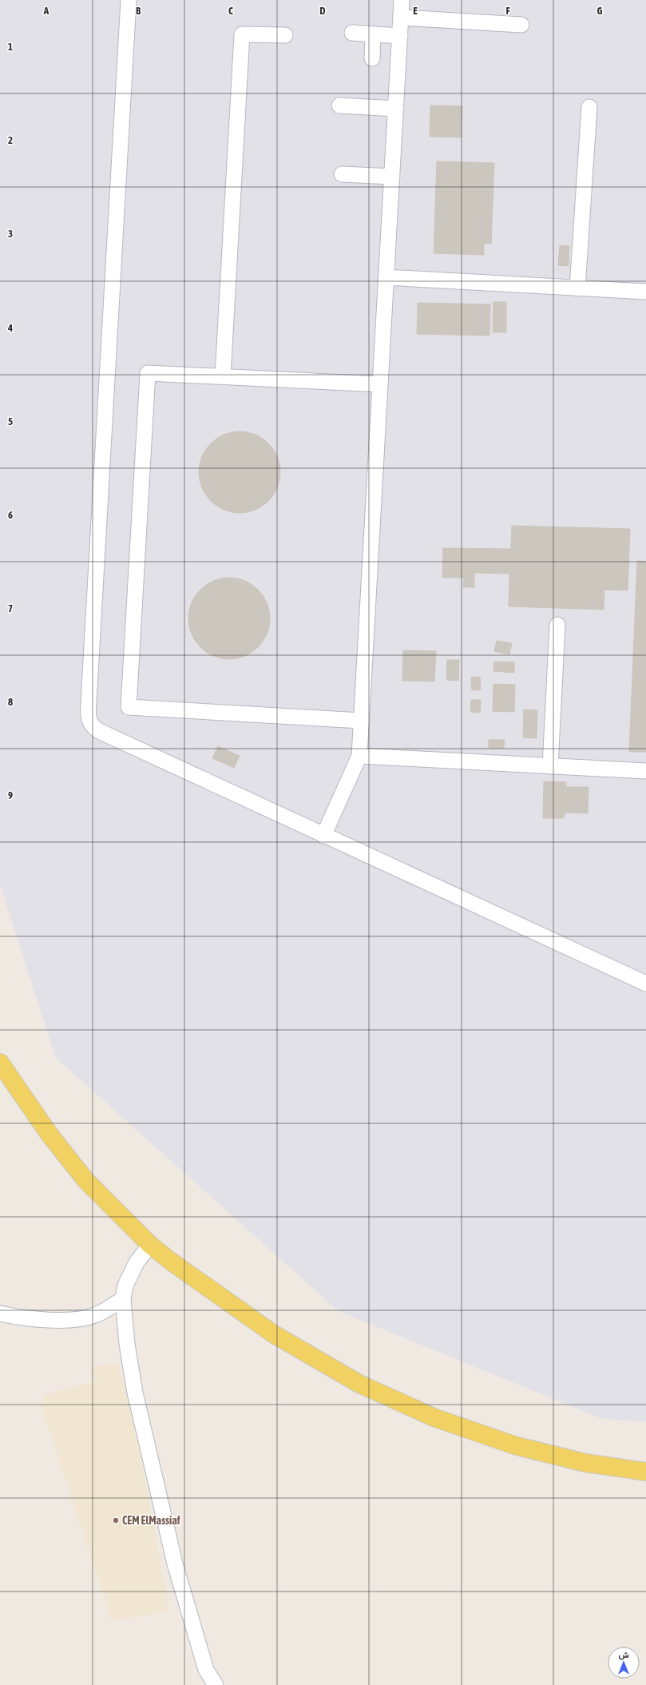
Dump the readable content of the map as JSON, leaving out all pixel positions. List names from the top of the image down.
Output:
{
  "places": ["CEM ElMassiaf"],
  "north": "top",
  "grid": {
    "columns": [
      "A",
      "B",
      "C",
      "D",
      "E",
      "F",
      "G"
    ],
    "rows": [
      "1",
      "2",
      "3",
      "4",
      "5",
      "6",
      "7",
      "8",
      "9"
    ]
  }
}
